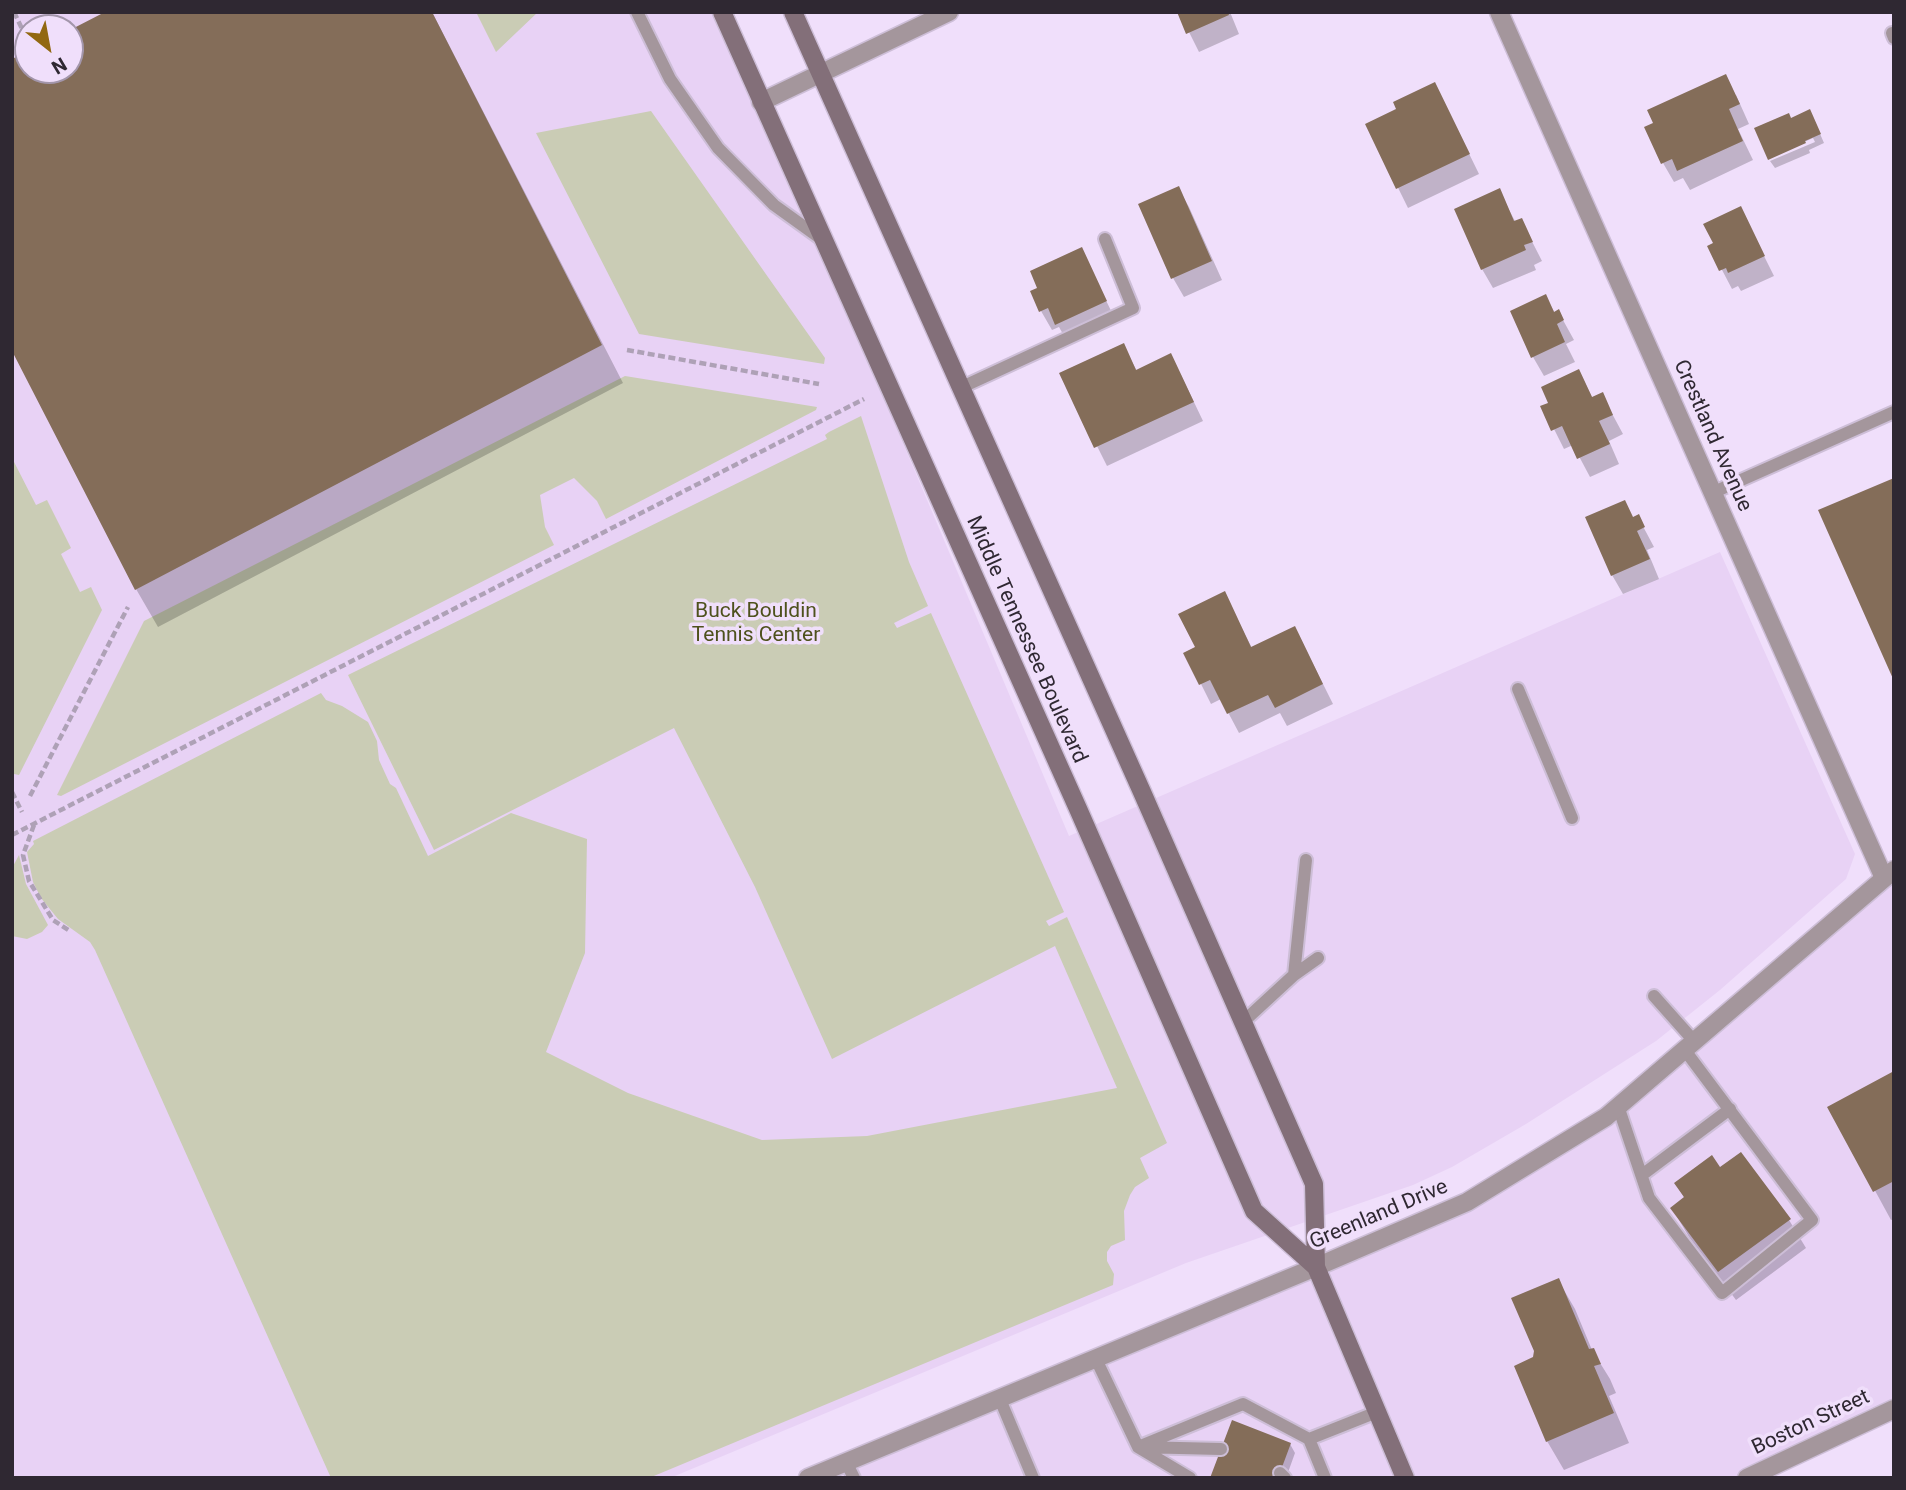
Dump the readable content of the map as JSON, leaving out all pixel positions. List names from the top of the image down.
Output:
{
  "streets": {
    "main road": ["Middle Tennessee Boulevard"],
    "street": ["Crestland Avenue", "Greenland Drive", "Boston Street"]
  },
  "crossings": [
    ["Crestland Avenue", "Greenland Drive"],
    ["Middle Tennessee Boulevard", "Greenland Drive"]
  ],
  "parks": ["Buck Bouldin Tennis Center"],
  "north": "bottom right"
}
